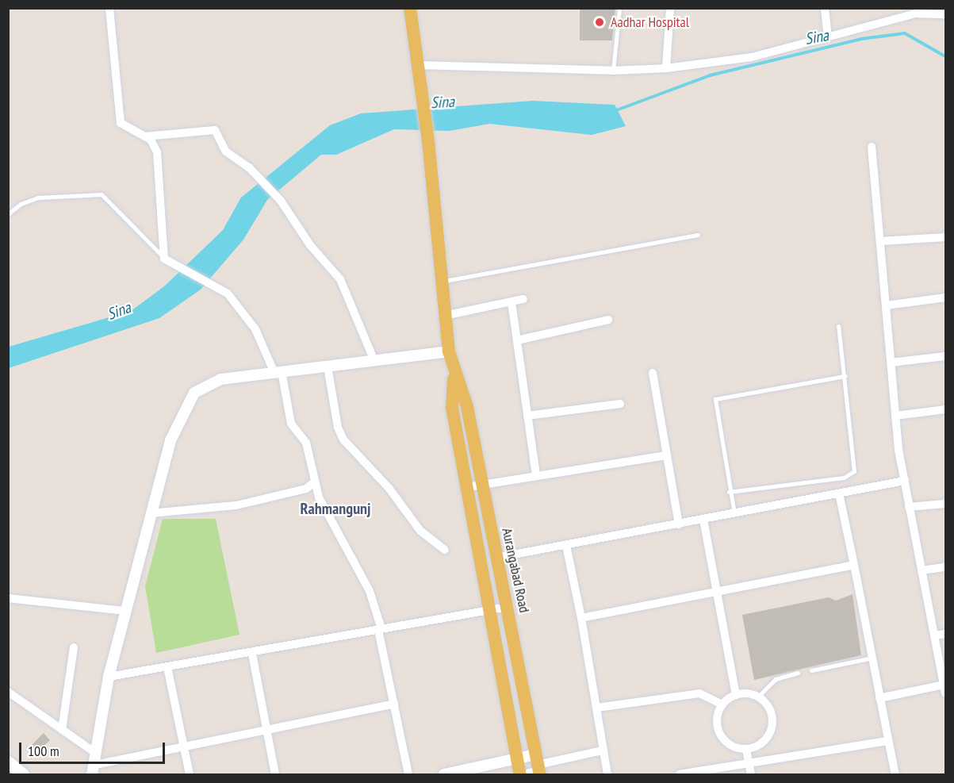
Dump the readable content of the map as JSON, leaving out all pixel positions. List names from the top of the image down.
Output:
{
  "streets": {
    "main road": ["Aurangabad Road"]
  },
  "districts": ["Rahmangunj"],
  "water": ["Sina"],
  "places": ["Aadhar Hospital"],
  "scale_bar": "100 m"
}
